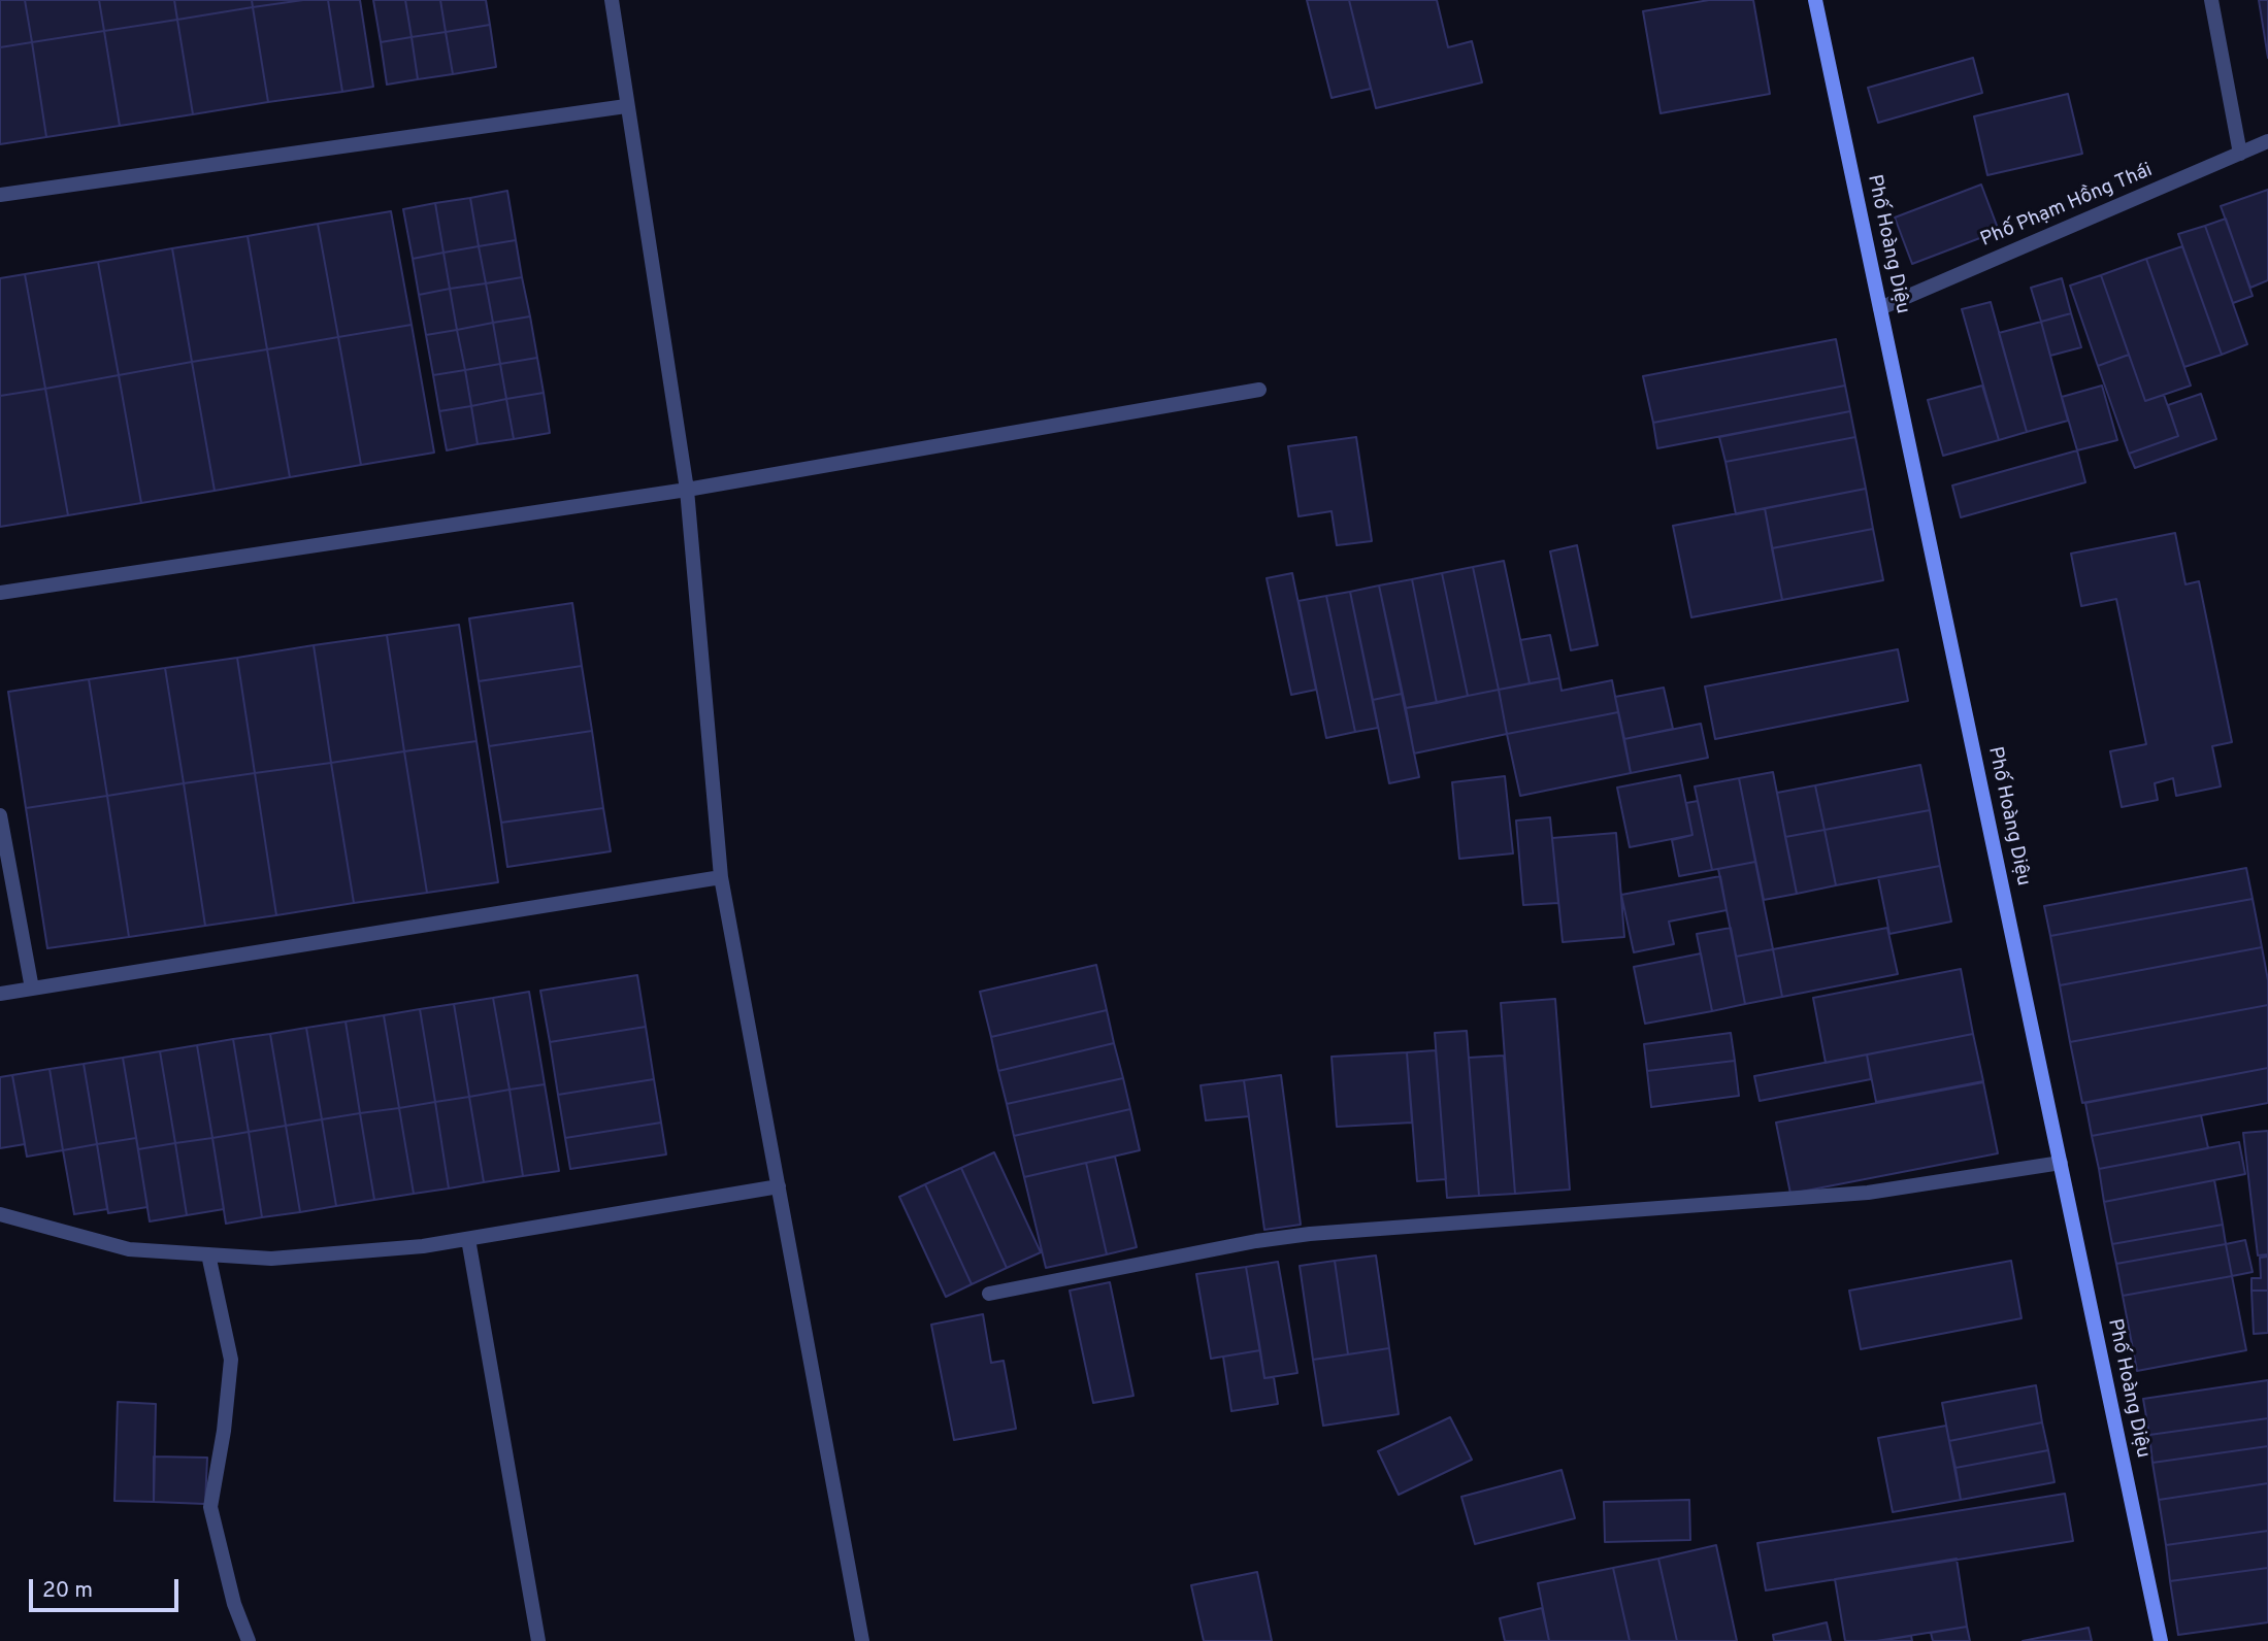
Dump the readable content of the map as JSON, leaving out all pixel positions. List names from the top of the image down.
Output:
{
  "streets": {
    "main road": ["Phố Hoàng Diệu"],
    "street": ["Phố Phạm Hồng Thái"]
  },
  "crossings": [
    ["Phố Phạm Hồng Thái", "Phố Hoàng Diệu"]
  ],
  "scale_bar": "20 m"
}
